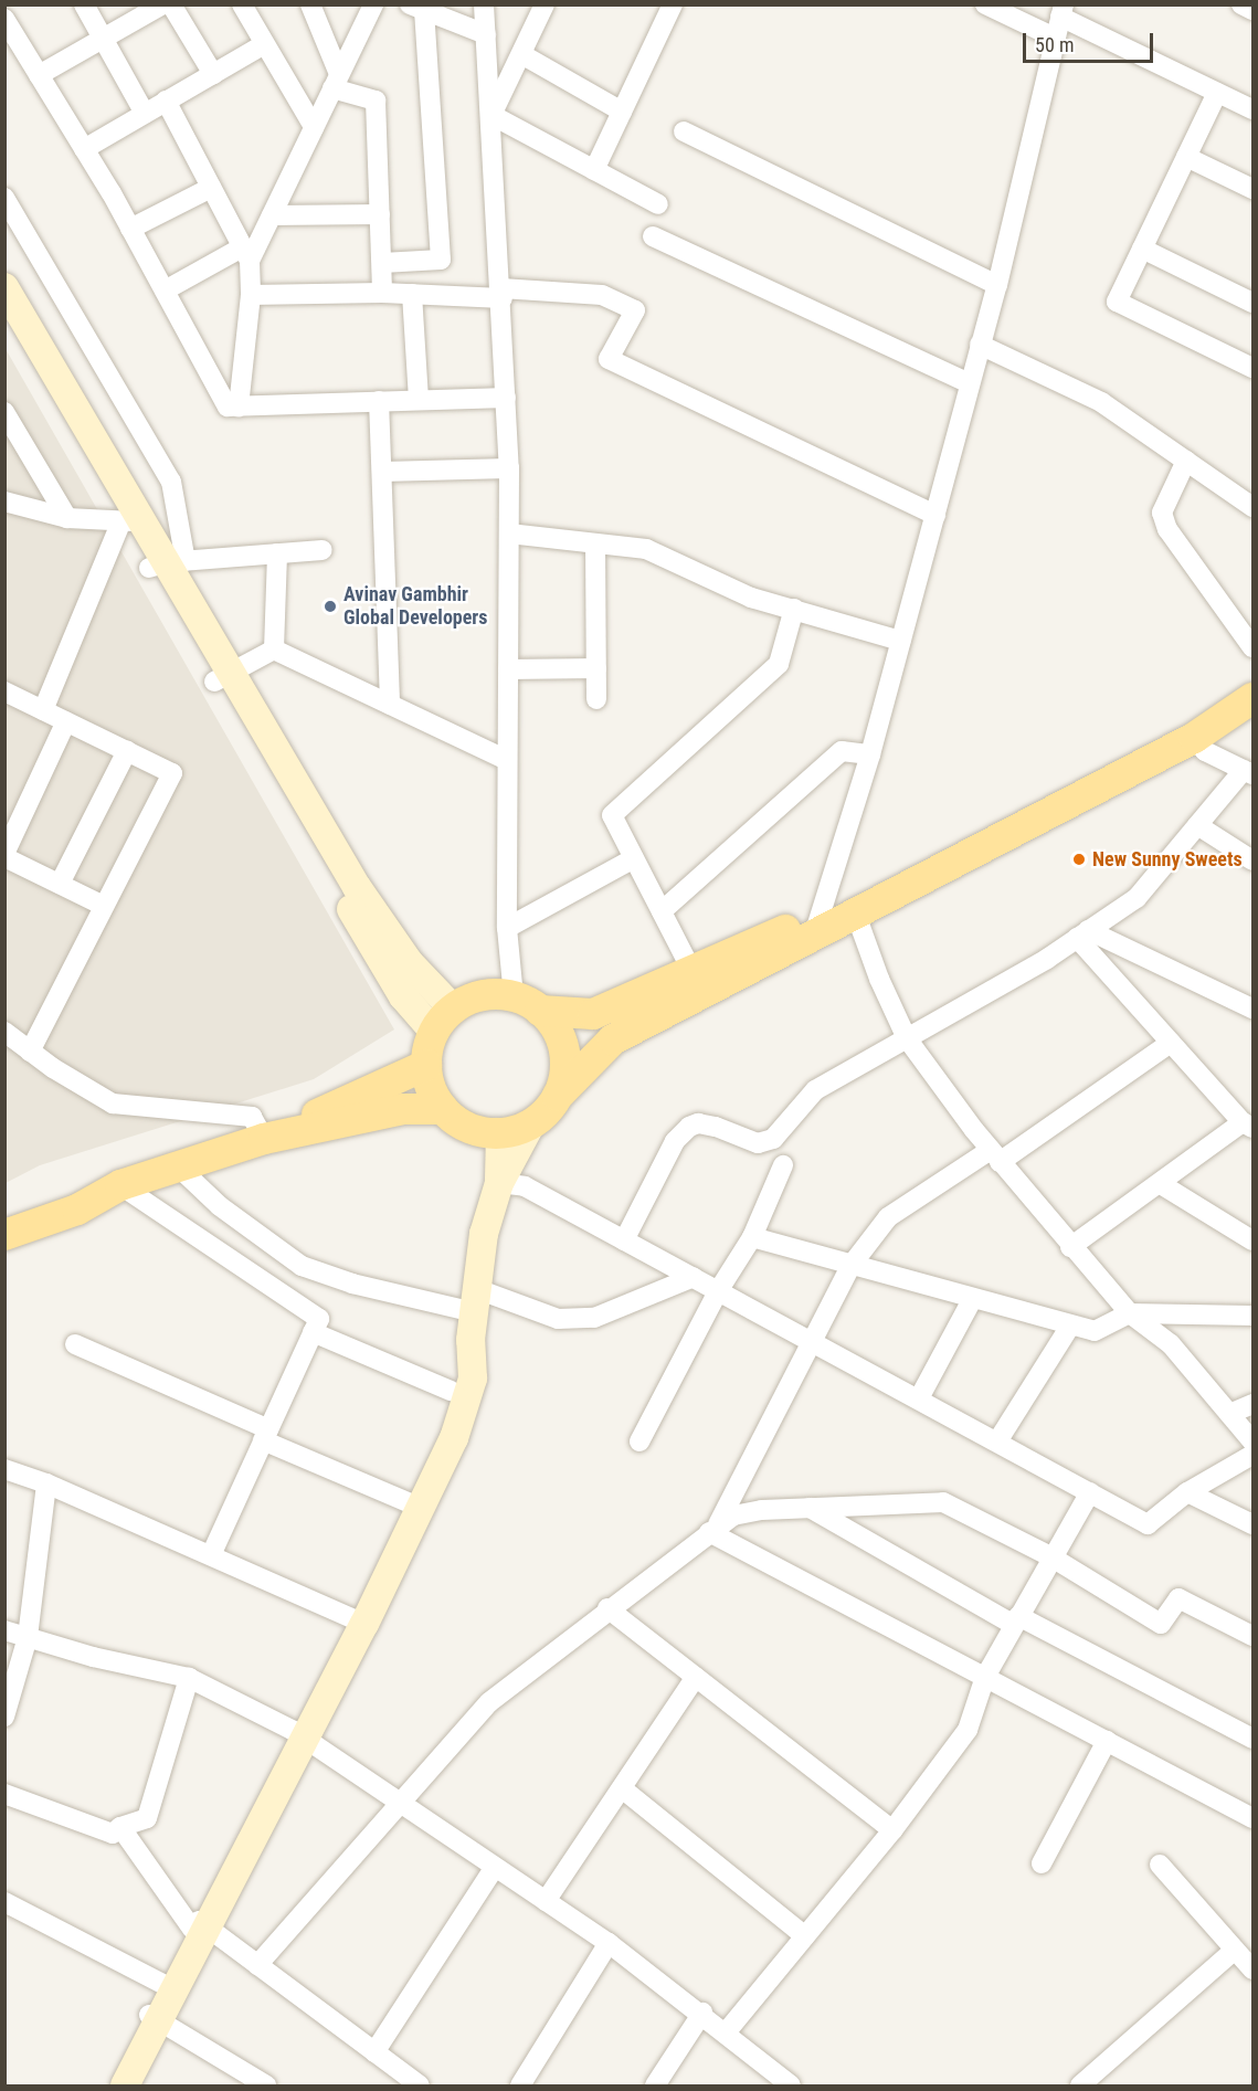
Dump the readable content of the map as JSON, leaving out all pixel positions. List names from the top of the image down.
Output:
{
  "places": ["Avinav Gambhir Global Developers", "New Sunny Sweets"],
  "scale_bar": "50 m"
}
